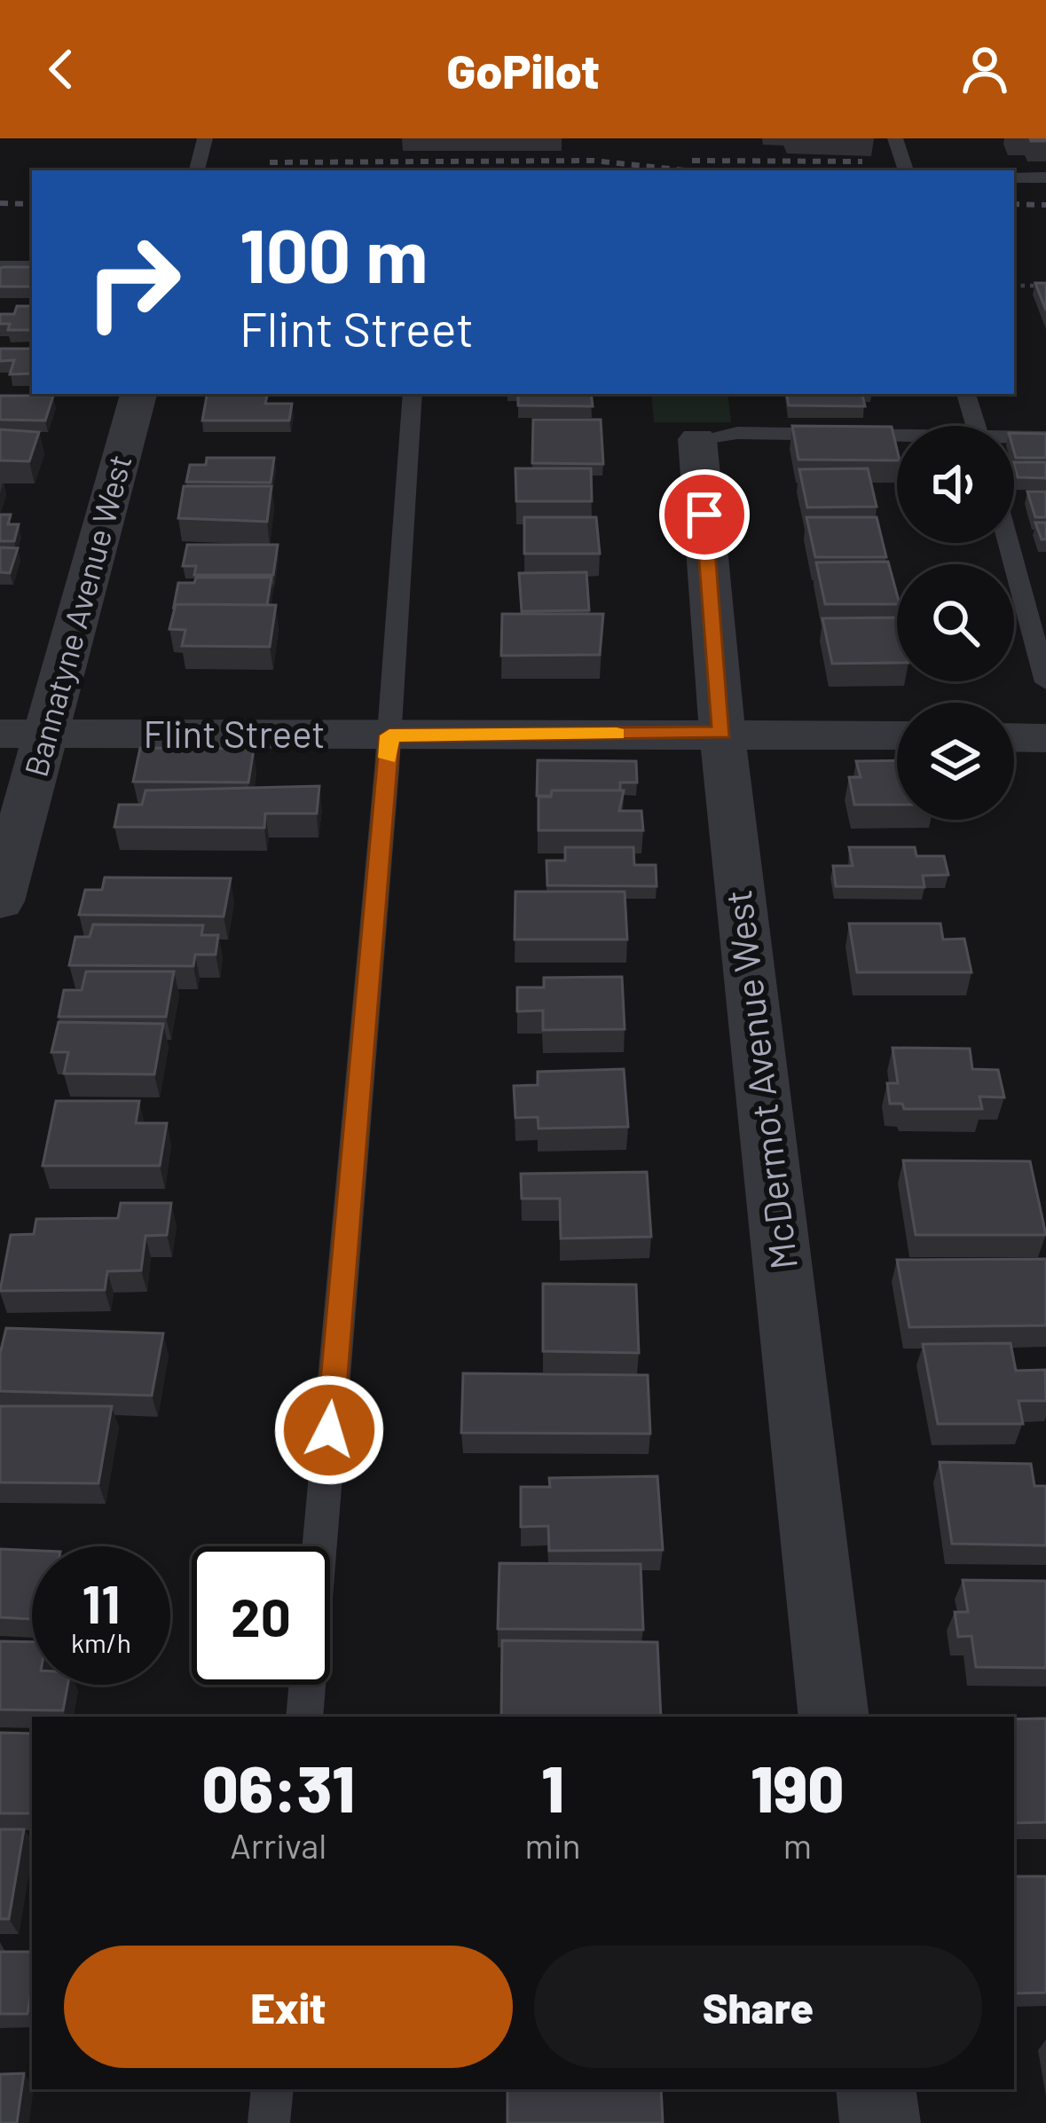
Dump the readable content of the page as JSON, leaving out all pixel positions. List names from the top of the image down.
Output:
{
  "streets": {
    "street": ["Bannatyne Avenue West", "Flint Street", "McDermot Avenue West"]
  },
  "crossings": [
    ["Bannatyne Avenue West", "Flint Street"],
    ["Flint Street", "McDermot Avenue West"]
  ],
  "page": {
    "header": "GoPilot",
    "turn": ["100 m", "Flint Street"],
    "speed": "11 km/h",
    "limit": "20",
    "eta": [
      "06:31",
      "Arrival",
      "1",
      "min",
      "190",
      "m"
    ],
    "buttons": ["Exit", "Share"]
  }
}
